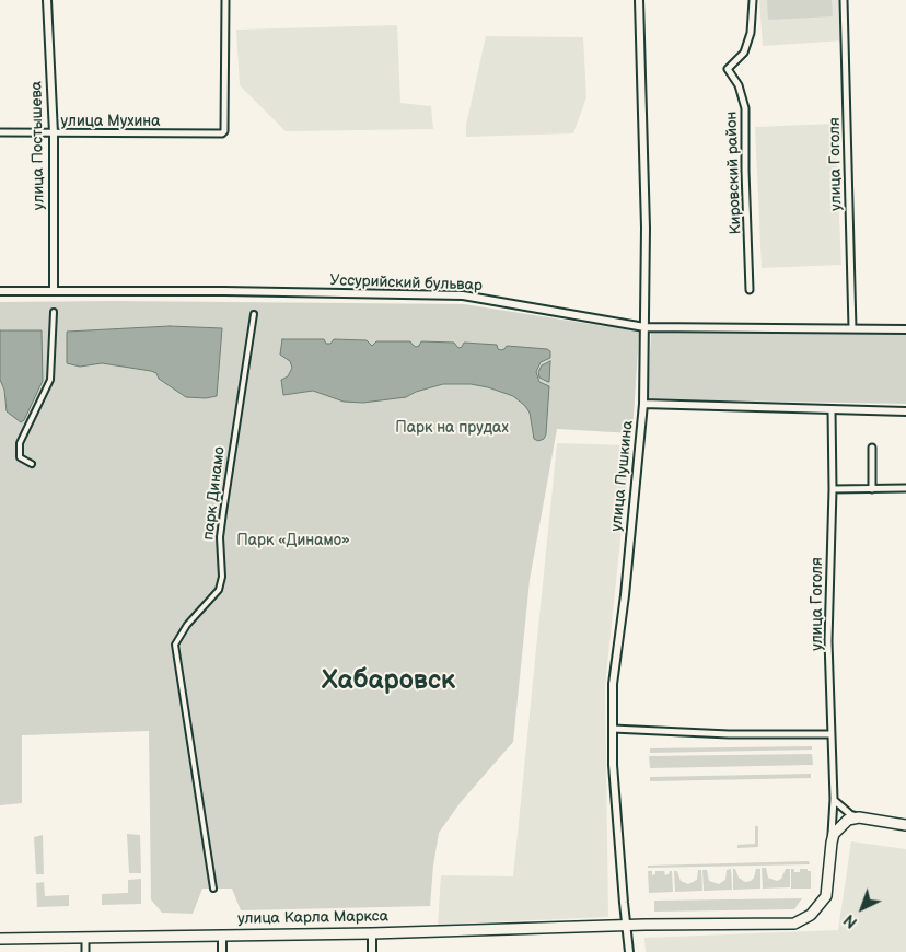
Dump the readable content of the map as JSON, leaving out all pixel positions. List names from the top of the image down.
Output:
{
  "streets": {
    "main road": ["улица Карла Маркса"],
    "street": [
      "улица Мухина",
      "улица Постышева",
      "улица Гоголя",
      "Кировский район",
      "Уссурийский бульвар",
      "улица Пушкина",
      "парк Динамо"
    ]
  },
  "crossings": [
    ["улица Мухина", "улица Постышева"],
    ["улица Постышева", "Уссурийский бульвар"],
    ["улица Гоголя", "Уссурийский бульвар"],
    ["улица Гоголя", "улица Карла Маркса"],
    ["Уссурийский бульвар", "улица Пушкина"],
    ["улица Пушкина", "улица Карла Маркса"]
  ],
  "districts": ["Хабаровск"],
  "parks": ["Парк на прудах", "Парк «Динамо»"],
  "north": "bottom left"
}
